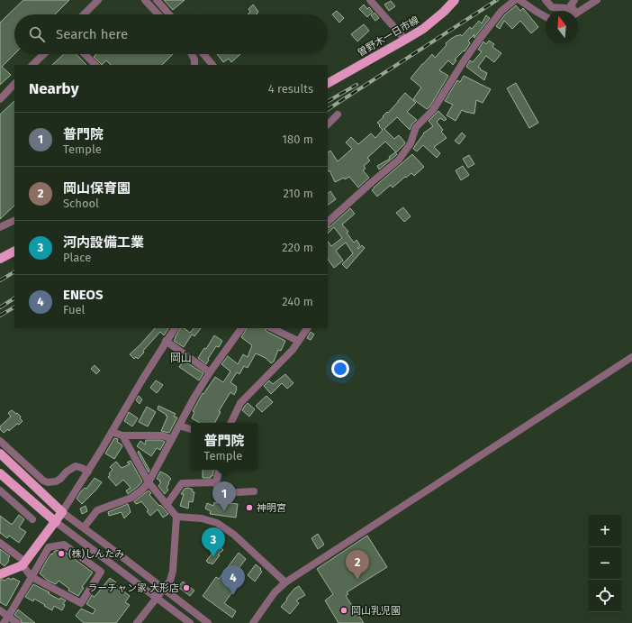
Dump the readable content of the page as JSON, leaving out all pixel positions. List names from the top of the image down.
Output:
{
  "streets": {
    "main road": ["曽野木一日市線"]
  },
  "districts": ["岡山"],
  "places": [
    "神明宮",
    "(株)しんたみ",
    "ラーチャン家 大形店",
    "岡山乳児園"
  ],
  "north": "top",
  "page": {
    "search": "Search here",
    "heading": ["Nearby", "4 results"],
    "list": [
      {
        "mark": "1",
        "name": "普門院",
        "note": "Temple",
        "value": "180 m"
      },
      {
        "mark": "2",
        "name": "岡山保育園",
        "note": "School",
        "value": "210 m"
      },
      {
        "mark": "3",
        "name": "河内設備工業",
        "note": "Place",
        "value": "220 m"
      },
      {
        "mark": "4",
        "name": "ENEOS",
        "note": "Fuel",
        "value": "240 m"
      }
    ],
    "popup": ["普門院", "Temple"],
    "pins": [
      "1",
      "3",
      "2",
      "4"
    ],
    "map_buttons": ["+", "−"]
  }
}
